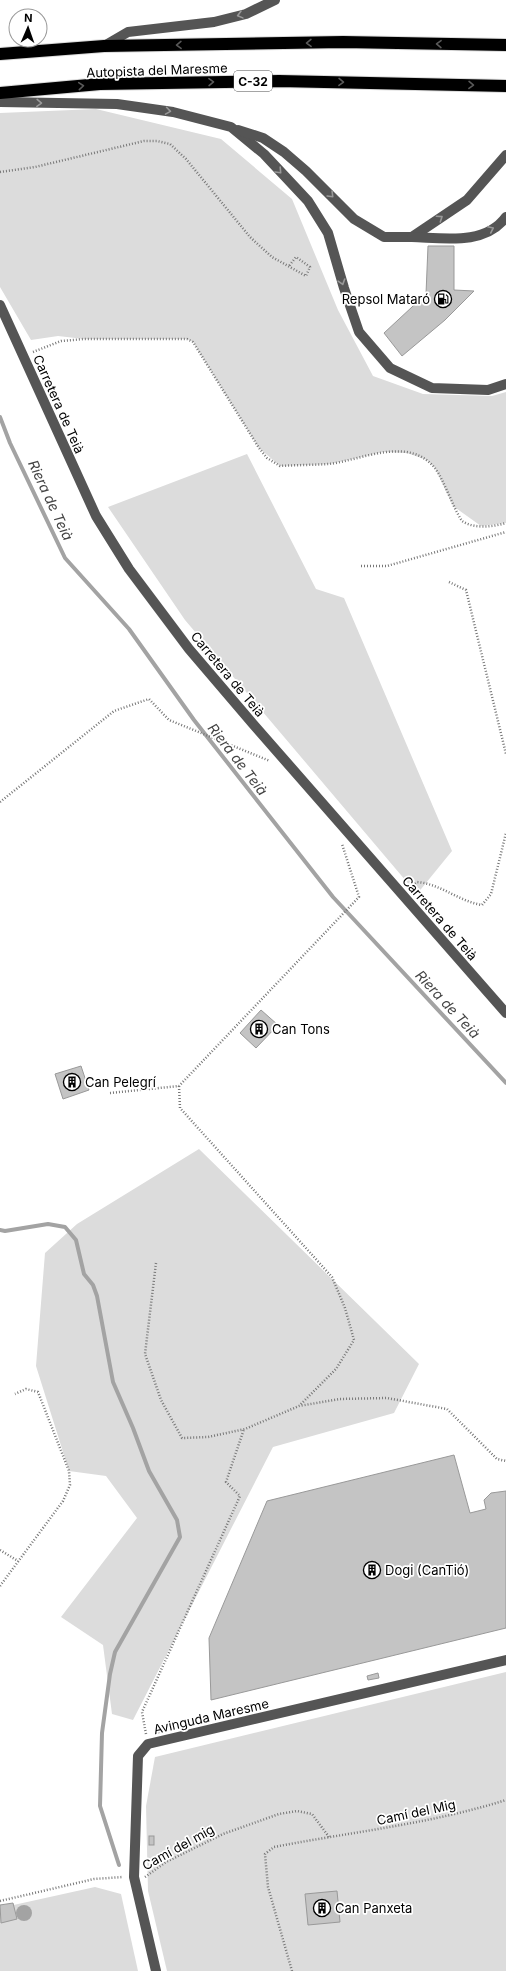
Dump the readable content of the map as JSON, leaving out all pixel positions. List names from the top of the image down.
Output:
{
  "streets": {
    "highway": ["Autopista del Maresme", "C-32"],
    "street": ["Carretera de Teià", "Avinguda Maresme"],
    "path": ["Camí del Mig", "Camí del mig"]
  },
  "crossings": [
    ["Avinguda Maresme", "Camí del mig"],
    ["Camí del Mig", "Camí del mig"]
  ],
  "water": ["Riera de Teià"],
  "places": {
    "fuel station": ["Repsol Mataró"],
    "building": [
      "Can Tons",
      "Can Pelegrí",
      "Dogi (CanTió)",
      "Can Panxeta"
    ]
  },
  "north": "top"
}
